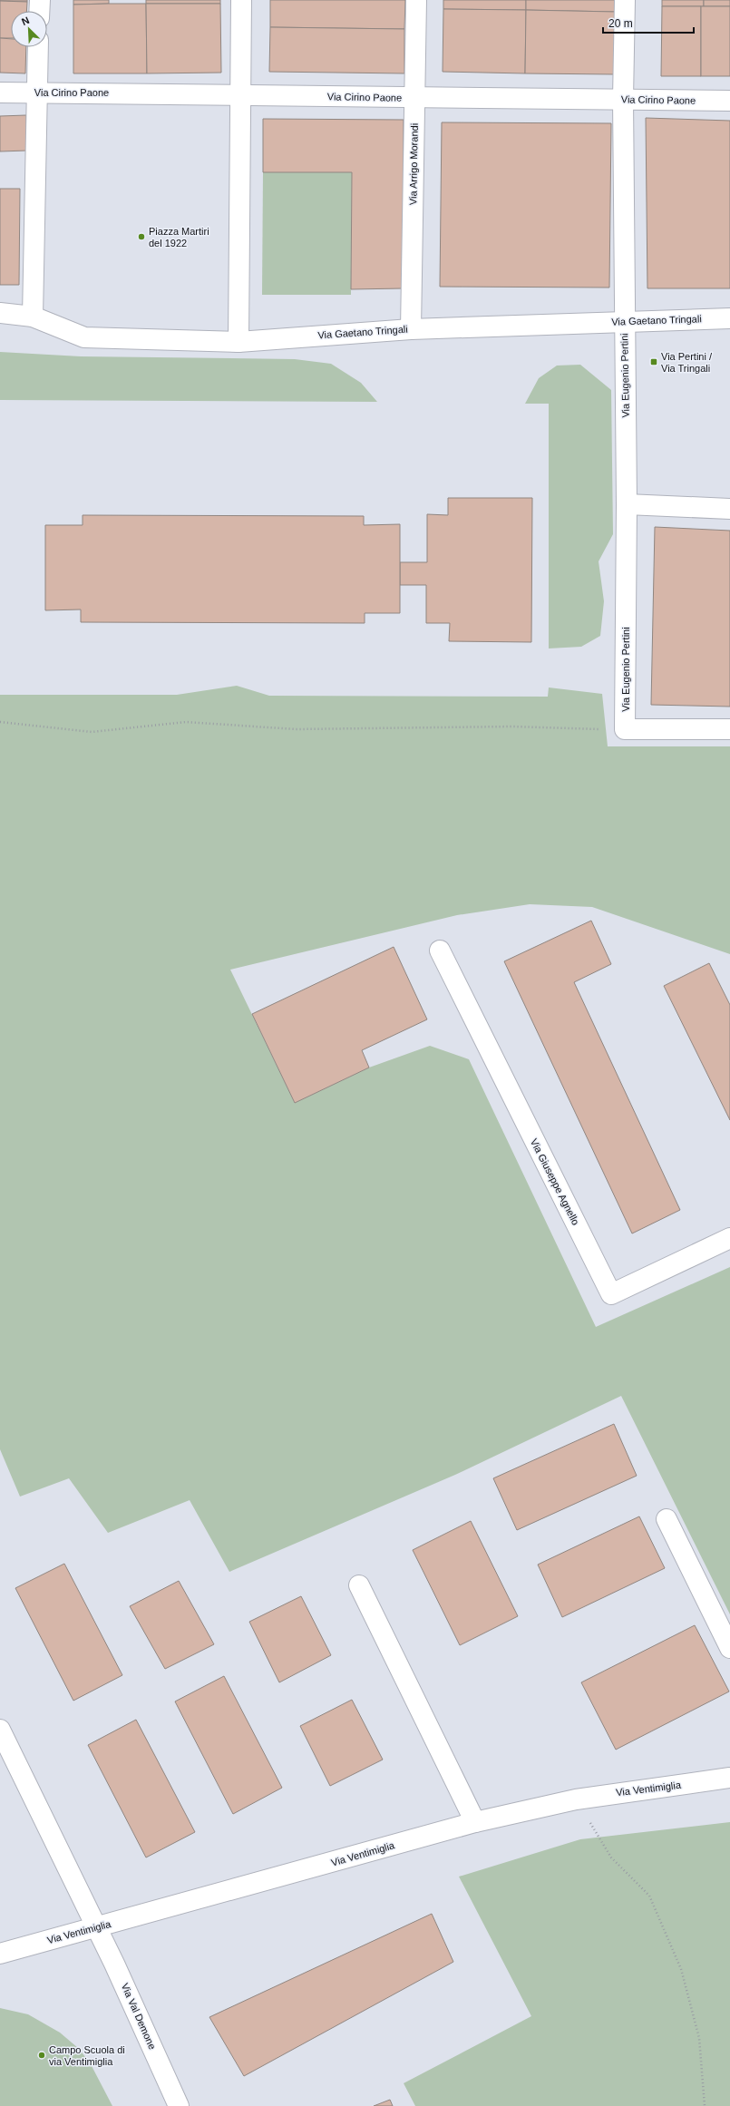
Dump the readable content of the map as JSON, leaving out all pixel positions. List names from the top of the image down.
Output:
{
  "streets": {
    "street": [
      "Via Cirino Paone",
      "Via Arrigo Morandi",
      "Via Gaetano Tringali",
      "Via Eugenio Pertini",
      "Via Giuseppe Agnello",
      "Via Ventimiglia",
      "Via Val Demone"
    ]
  },
  "crossings": [
    ["Via Cirino Paone", "Via Arrigo Morandi"],
    ["Via Cirino Paone", "Via Eugenio Pertini"],
    ["Via Arrigo Morandi", "Via Gaetano Tringali"],
    ["Via Gaetano Tringali", "Via Eugenio Pertini"],
    ["Via Ventimiglia", "Via Val Demone"]
  ],
  "places": {
    "other": ["Piazza Martiri del 1922", "Campo Scuola di via Ventimiglia"],
    "transit": ["Via Pertini / Via Tringali"]
  },
  "scale_bar": "20 m",
  "north": "top left"
}
